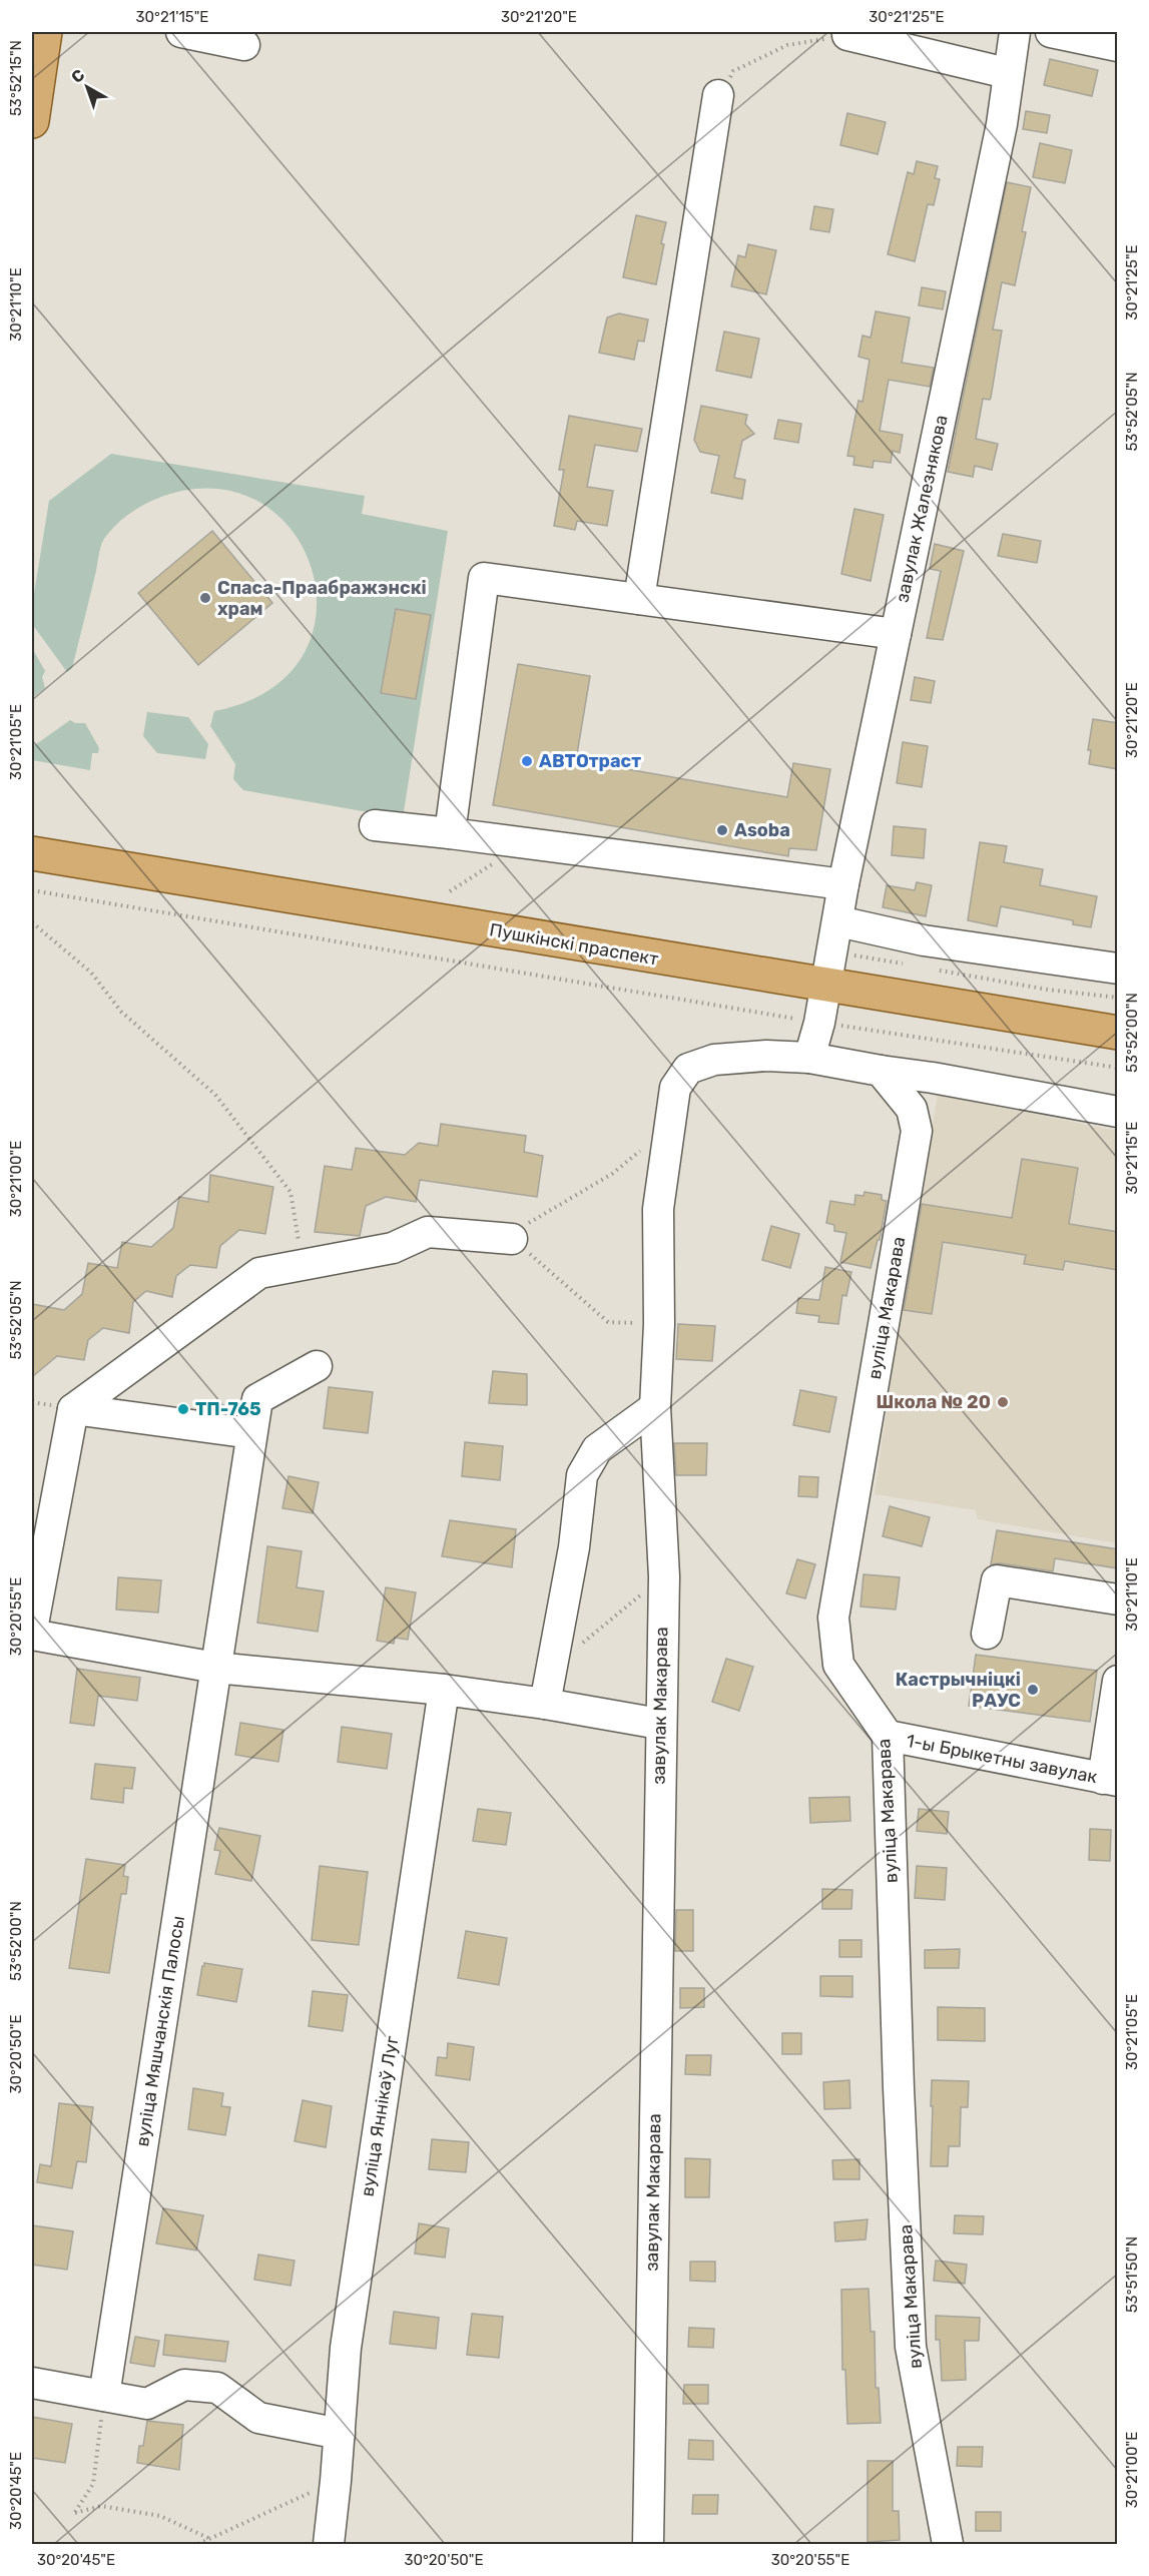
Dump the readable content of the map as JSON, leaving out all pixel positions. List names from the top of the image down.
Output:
{
  "streets": {
    "main road": ["Пушкінскі праспект"],
    "street": [
      "завулак Жалезнякова",
      "вуліца Макарава",
      "завулак Макарава",
      "1-ы Брыкетны завулак",
      "вуліца Мяшчанскія Палосы",
      "вуліца Яннікаў Луг"
    ]
  },
  "crossings": [
    ["завулак Жалезнякова", "Пушкінскі праспект"],
    ["вуліца Макарава", "1-ы Брыкетны завулак"]
  ],
  "places": [
    "Спаса-Праабражэнскі храм",
    "АВТОтраст",
    "Asoba",
    "Школа № 20",
    "ТП-765",
    "Кастрычніцкі РАУС"
  ],
  "north": "top left",
  "coordinates": [
    "30°21'15\"E",
    "30°21'20\"E",
    "30°21'25\"E",
    "53°52'15\"N",
    "30°21'10\"E",
    "53°52'05\"N",
    "30°21'05\"E",
    "53°52'00\"N",
    "30°21'00\"E",
    "30°20'55\"E",
    "30°20'50\"E",
    "53°51'50\"N",
    "30°20'45\"E"
  ]
}
